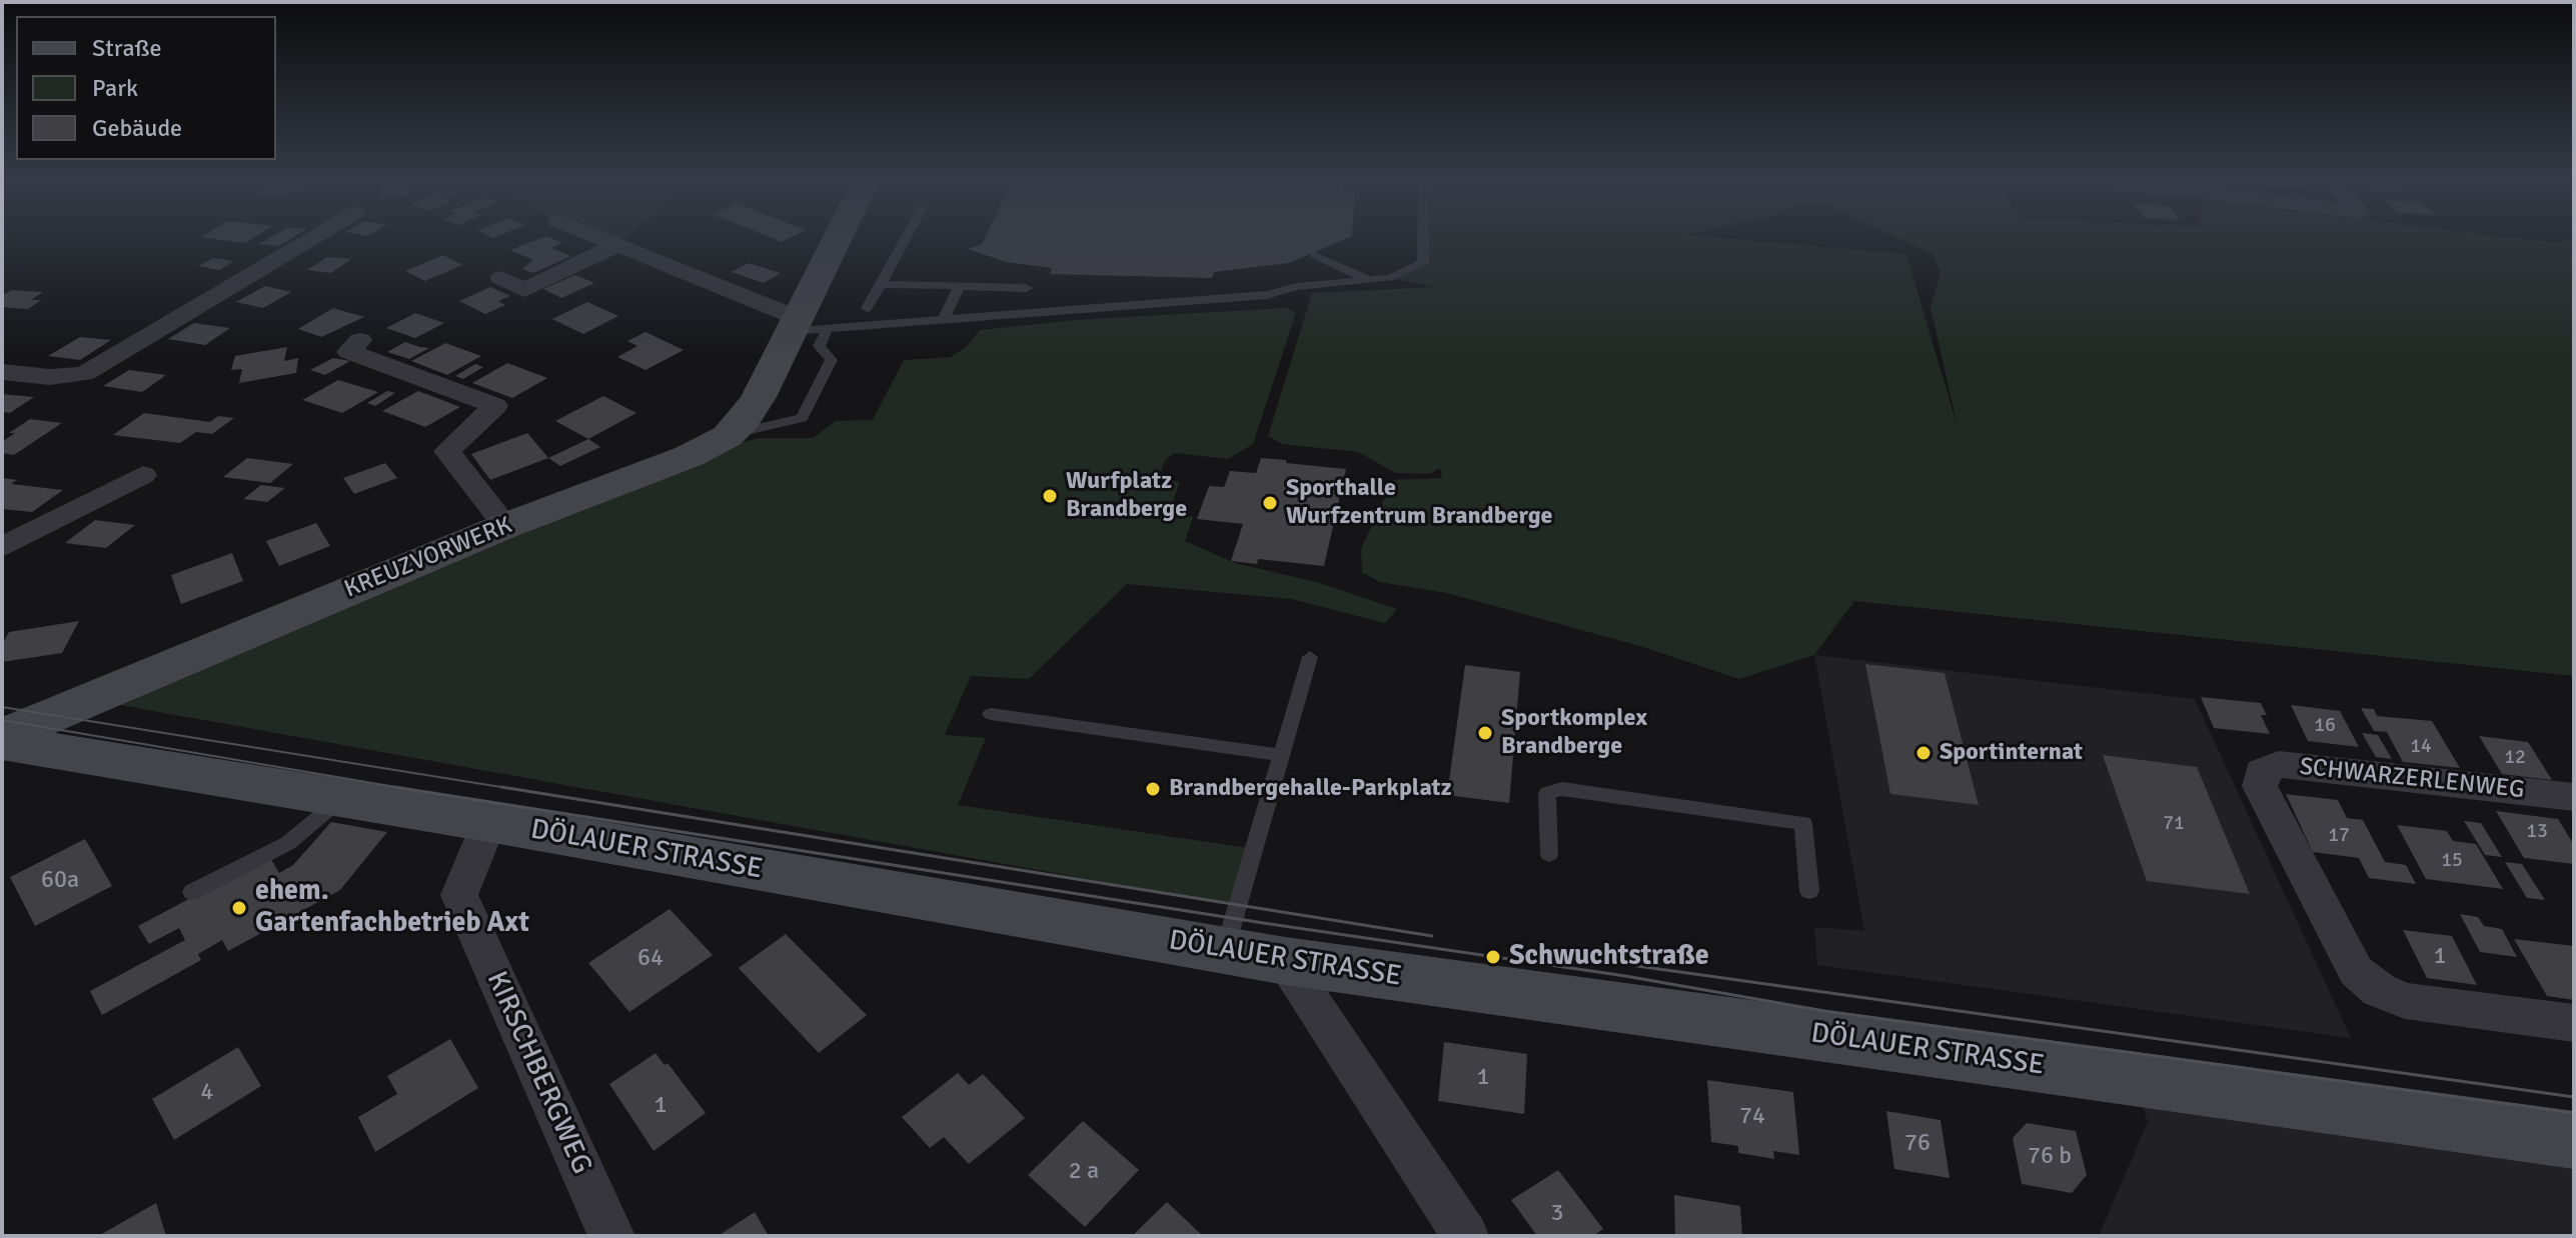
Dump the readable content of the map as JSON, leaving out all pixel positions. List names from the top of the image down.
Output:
{
  "streets": {
    "main road": ["KREUZVORWERK", "DÖLAUER STRASSE"],
    "street": ["SCHWARZERLENWEG", "KIRSCHBERGWEG"]
  },
  "crossings": [
    ["KREUZVORWERK", "DÖLAUER STRASSE"],
    ["DÖLAUER STRASSE", "KIRSCHBERGWEG"]
  ],
  "places": [
    "Wurfplatz Brandberge",
    "Sporthalle Wurfzentrum Brandberge",
    "Sportkomplex Brandberge",
    "Sportinternat",
    "Brandbergehalle-Parkplatz",
    "ehem. Gartenfachbetrieb Axt",
    "Schwuchtstraße"
  ],
  "house_numbers": [
    "16",
    "14",
    "12",
    "71",
    "13",
    "17",
    "15",
    "60a",
    "1",
    "64",
    "1",
    "4",
    "1",
    "74",
    "76",
    "76 b",
    "2 a",
    "3"
  ],
  "legend": ["Straße", "Park", "Gebäude"]
}
